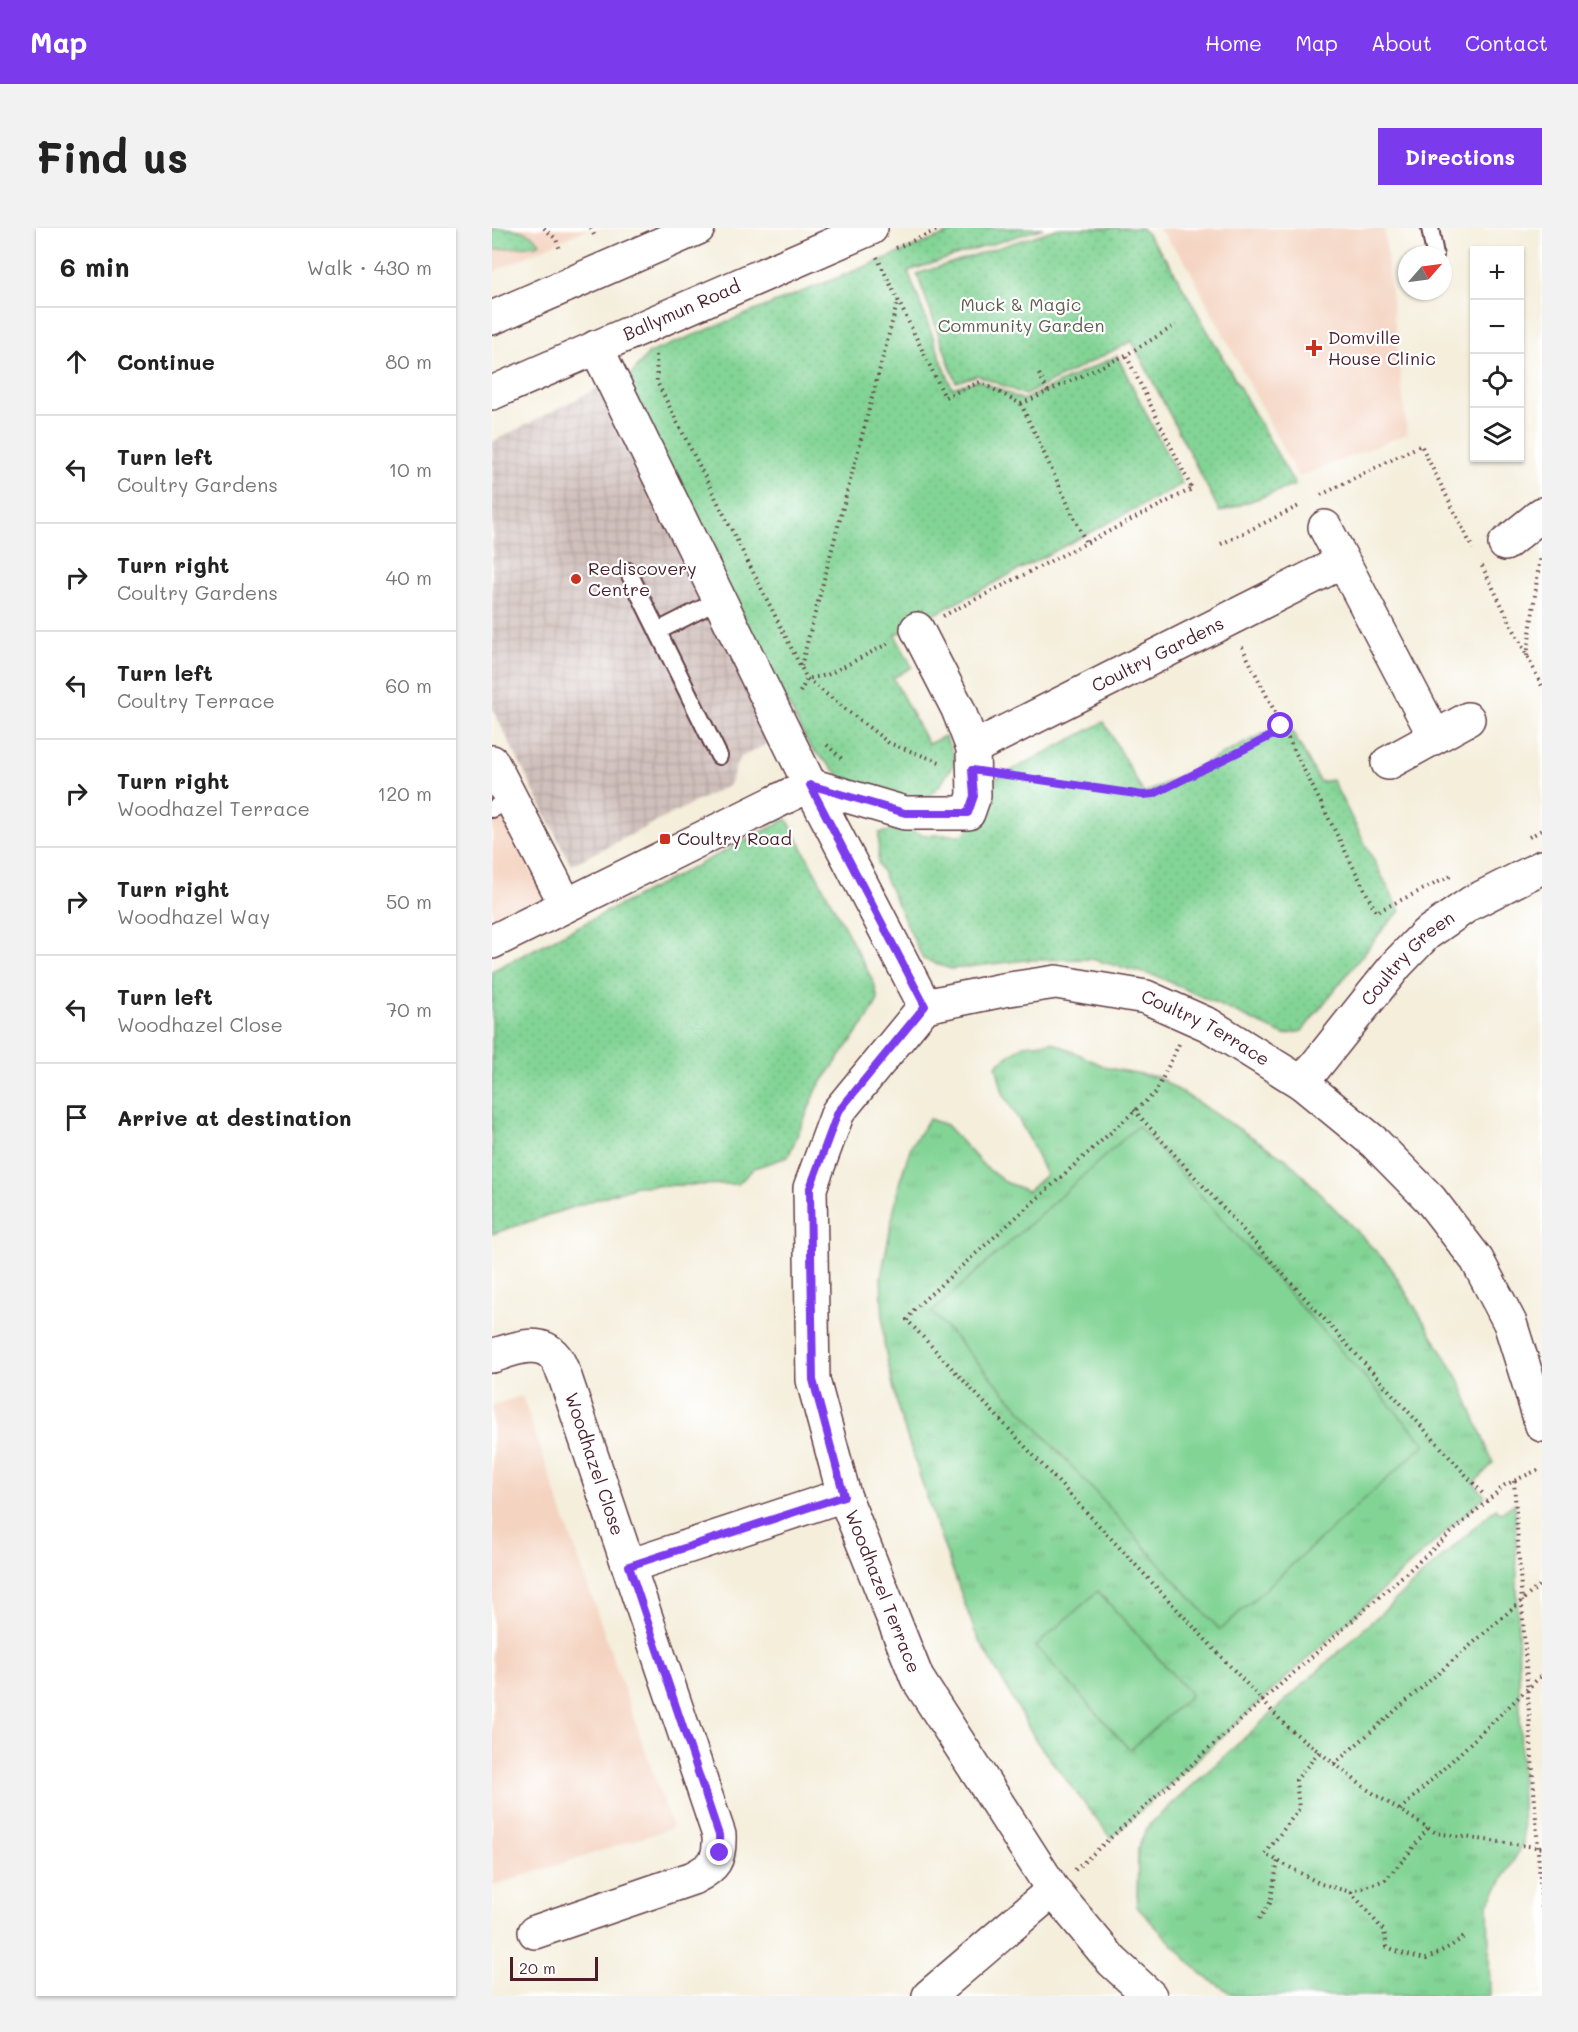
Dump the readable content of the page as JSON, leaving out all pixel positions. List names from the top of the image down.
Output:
{
  "streets": {
    "street": [
      "Ballymun Road",
      "Coultry Gardens",
      "Coultry Green",
      "Coultry Terrace",
      "Woodhazel Close",
      "Woodhazel Terrace"
    ]
  },
  "crossings": [
    ["Coultry Green", "Coultry Terrace"],
    ["Coultry Terrace", "Woodhazel Terrace"]
  ],
  "parks": ["Muck & Magic Community Garden"],
  "places": {
    "health": ["Domville House Clinic"],
    "other": ["Rediscovery Centre"],
    "transit": ["Coultry Road"]
  },
  "scale_bar": "20 m",
  "north": "top right",
  "page": {
    "header": "Map",
    "nav": [
      "Home",
      "Map",
      "About",
      "Contact"
    ],
    "buttons": "Directions",
    "title": "Find us",
    "heading": ["6 min", "Walk · 430 m"],
    "map_buttons": ["+", "−"],
    "list": [
      ["Continue", "80 m"],
      ["Turn left", "Coultry Gardens", "10 m"],
      ["Turn right", "Coultry Gardens", "40 m"],
      ["Turn left", "Coultry Terrace", "60 m"],
      ["Turn right", "Woodhazel Terrace", "120 m"],
      ["Turn right", "Woodhazel Way", "50 m"],
      ["Turn left", "Woodhazel Close", "70 m"],
      "Arrive at destination"
    ],
    "scale": "20 m"
  }
}
